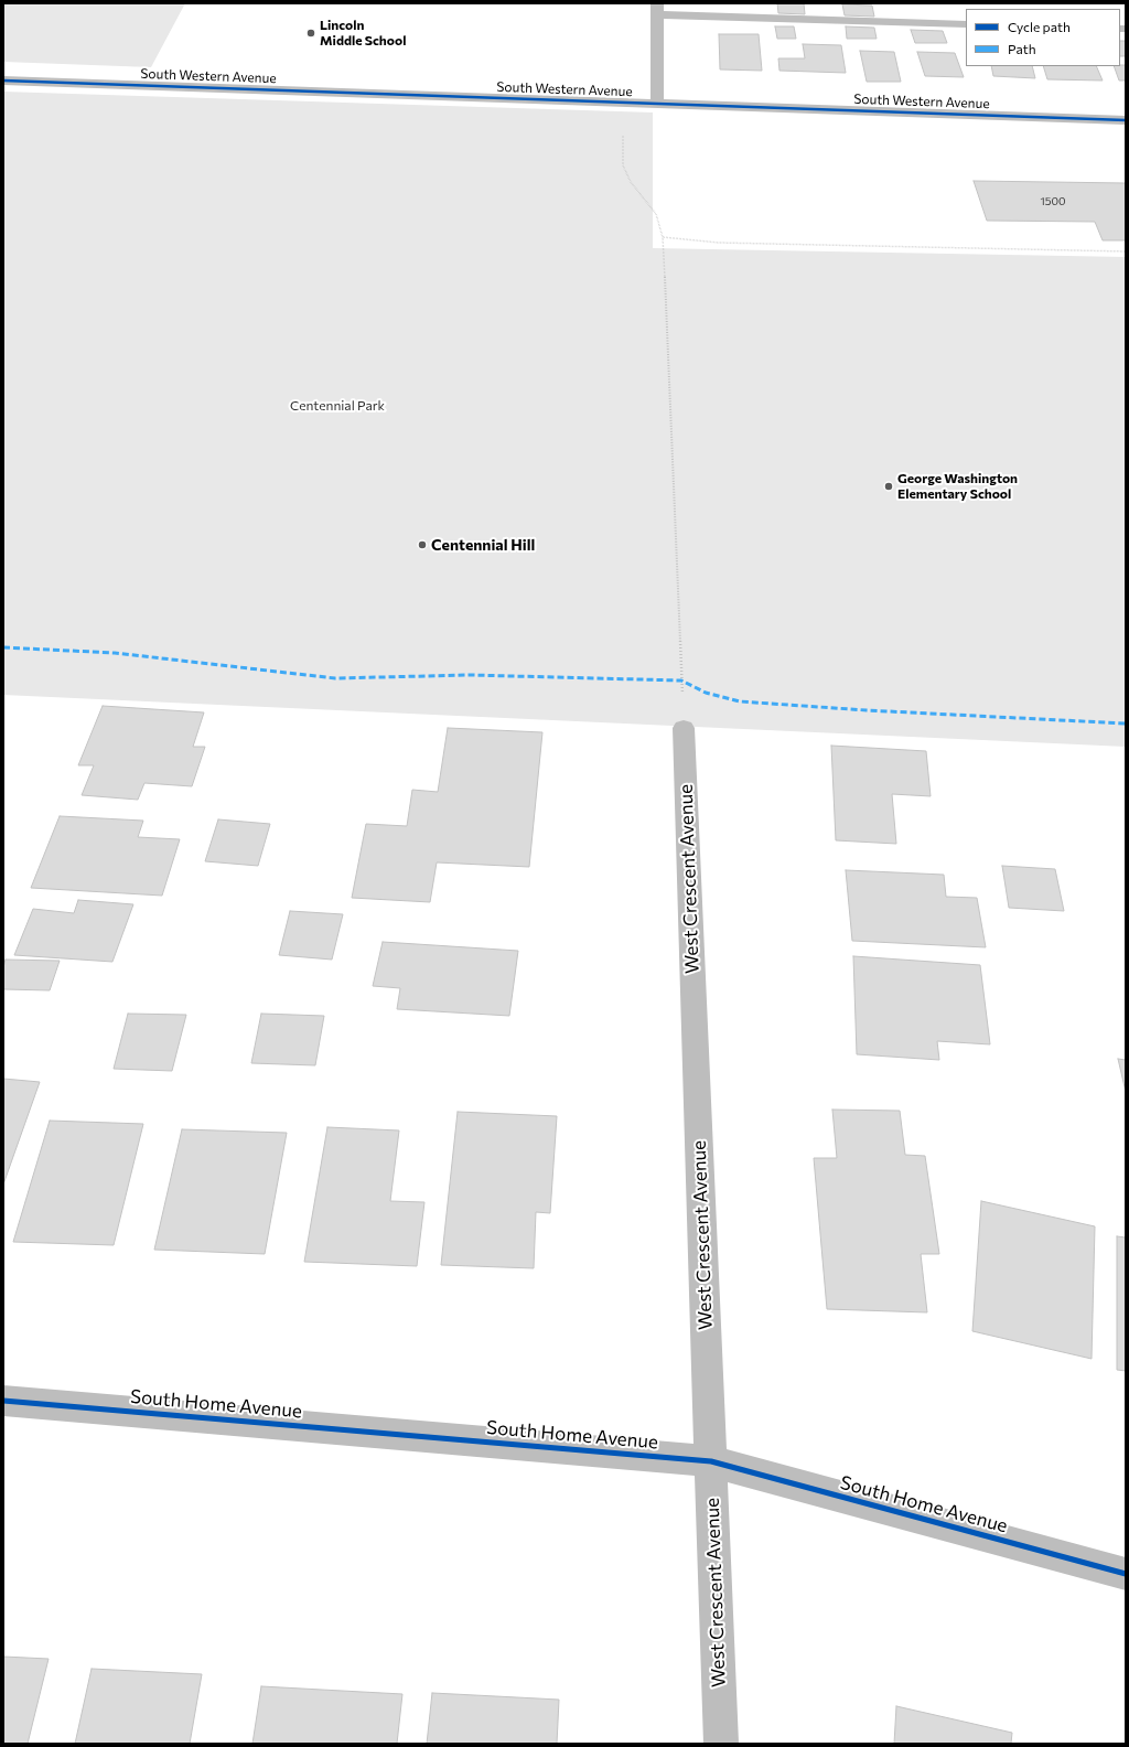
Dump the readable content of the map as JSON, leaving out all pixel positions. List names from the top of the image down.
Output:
{
  "streets": {
    "street": ["South Western Avenue", "West Crescent Avenue", "South Home Avenue"]
  },
  "crossings": [
    ["West Crescent Avenue", "South Home Avenue"]
  ],
  "parks": ["Centennial Park"],
  "places": ["Lincoln Middle School", "George Washington Elementary School", "Centennial Hill"],
  "house_numbers": ["1500"],
  "legend": ["Cycle path", "Path"]
}
